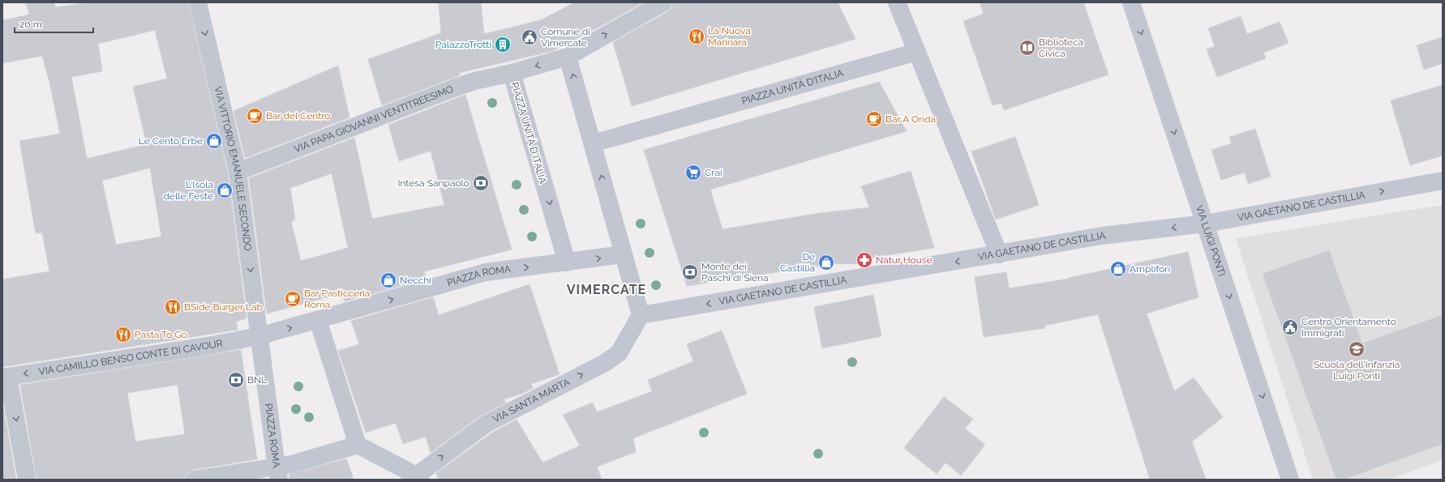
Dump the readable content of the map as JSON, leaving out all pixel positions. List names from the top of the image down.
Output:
{
  "streets": {
    "street": [
      "PIAZZA UNITÀ D'ITALIA",
      "VIA PAPA GIOVANNI VENTITREESIMO",
      "VIA VITTORIO EMANUELE SECONDO",
      "VIA GAETANO DE CASTILLIA",
      "VIA LUIGI PONTI",
      "PIAZZA ROMA",
      "VIA CAMILLO BENSO CONTE DI CAVOUR",
      "VIA SANTA MARTA"
    ]
  },
  "crossings": [
    ["PIAZZA UNITÀ D'ITALIA", "VIA PAPA GIOVANNI VENTITREESIMO"],
    ["PIAZZA UNITÀ D'ITALIA", "PIAZZA ROMA"],
    ["VIA PAPA GIOVANNI VENTITREESIMO", "VIA VITTORIO EMANUELE SECONDO"],
    ["VIA VITTORIO EMANUELE SECONDO", "PIAZZA ROMA"],
    ["VIA VITTORIO EMANUELE SECONDO", "VIA CAMILLO BENSO CONTE DI CAVOUR"],
    ["VIA GAETANO DE CASTILLIA", "VIA LUIGI PONTI"],
    ["VIA GAETANO DE CASTILLIA", "VIA SANTA MARTA"],
    ["PIAZZA ROMA", "VIA CAMILLO BENSO CONTE DI CAVOUR"]
  ],
  "one_way": [
    "VIA VITTORIO EMANUELE SECONDO",
    "VIA LUIGI PONTI",
    "PIAZZA ROMA",
    "VIA SANTA MARTA"
  ],
  "districts": ["VIMERCATE"],
  "places": {
    "restaurant": ["La Nuova Marinara", "BSide Burger Lab", "Pasta To Go"],
    "public building": ["Comune di Vimercate", "Centro Orientamento Immigrati"],
    "building": ["PalazzoTrotti"],
    "library": ["Biblioteca Civica"],
    "cafe": ["Bar del Centro", "Bar A Onda", "Bar Pasticceria Roma"],
    "shop": [
      "Le Cento Erbe",
      "L'Isola delle Feste",
      "De Castillia",
      "Amplifon",
      "Necchi"
    ],
    "supermarket": ["Crai"],
    "bank": ["Intesa Sanpaolo", "Monte dei Paschi di Siena", "BNL"],
    "pharmacy": ["Natur House"],
    "school or university": ["Scuola dell'infanzia Luigi Ponti"]
  },
  "scale_bar": "20 m"
}
